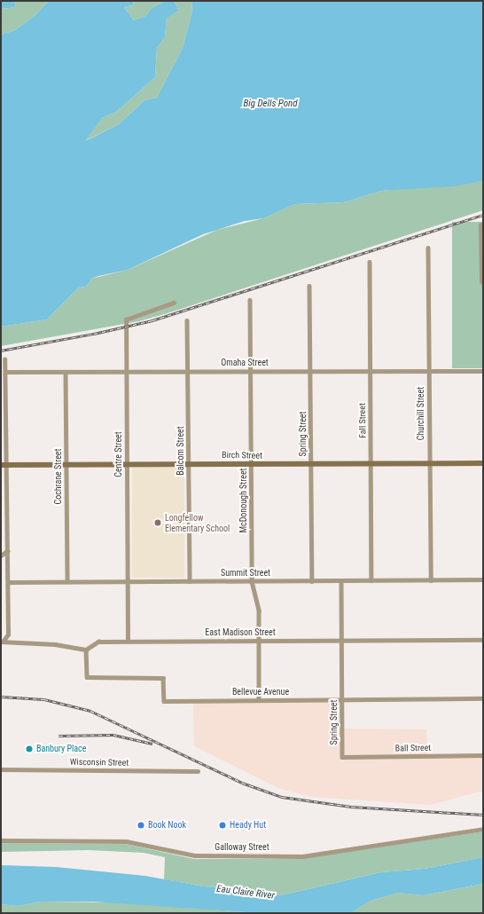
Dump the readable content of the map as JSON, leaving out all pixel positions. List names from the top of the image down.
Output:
{
  "streets": {
    "main road": ["Birch Street"],
    "street": [
      "Omaha Street",
      "Churchill Street",
      "Fall Street",
      "Spring Street",
      "Balcom Street",
      "Centre Street",
      "Cochrane Street",
      "McDonough Street",
      "Summit Street",
      "East Madison Street",
      "Bellevue Avenue",
      "Ball Street",
      "Wisconsin Street",
      "Galloway Street"
    ]
  },
  "crossings": [
    ["Omaha Street", "Churchill Street"],
    ["Omaha Street", "Fall Street"],
    ["Omaha Street", "Spring Street"],
    ["Omaha Street", "Balcom Street"],
    ["Omaha Street", "Centre Street"],
    ["Omaha Street", "Cochrane Street"],
    ["Omaha Street", "McDonough Street"],
    ["Churchill Street", "Birch Street"],
    ["Churchill Street", "Summit Street"],
    ["Fall Street", "Birch Street"],
    ["Fall Street", "Summit Street"],
    ["Spring Street", "Birch Street"],
    ["Spring Street", "Summit Street"],
    ["Spring Street", "East Madison Street"],
    ["Spring Street", "Bellevue Avenue"],
    ["Spring Street", "Ball Street"],
    ["Balcom Street", "Birch Street"],
    ["Balcom Street", "Summit Street"],
    ["Centre Street", "Birch Street"],
    ["Centre Street", "Summit Street"],
    ["Centre Street", "East Madison Street"],
    ["Birch Street", "Cochrane Street"],
    ["Birch Street", "McDonough Street"],
    ["Cochrane Street", "Summit Street"],
    ["McDonough Street", "Summit Street"],
    ["McDonough Street", "East Madison Street"],
    ["McDonough Street", "Bellevue Avenue"],
    ["East Madison Street", "Bellevue Avenue"]
  ],
  "water": ["Big Dells Pond", "Eau Claire River"],
  "places": [
    "Longfellow Elementary School",
    "Banbury Place",
    "Book Nook",
    "Heady Hut"
  ]
}
